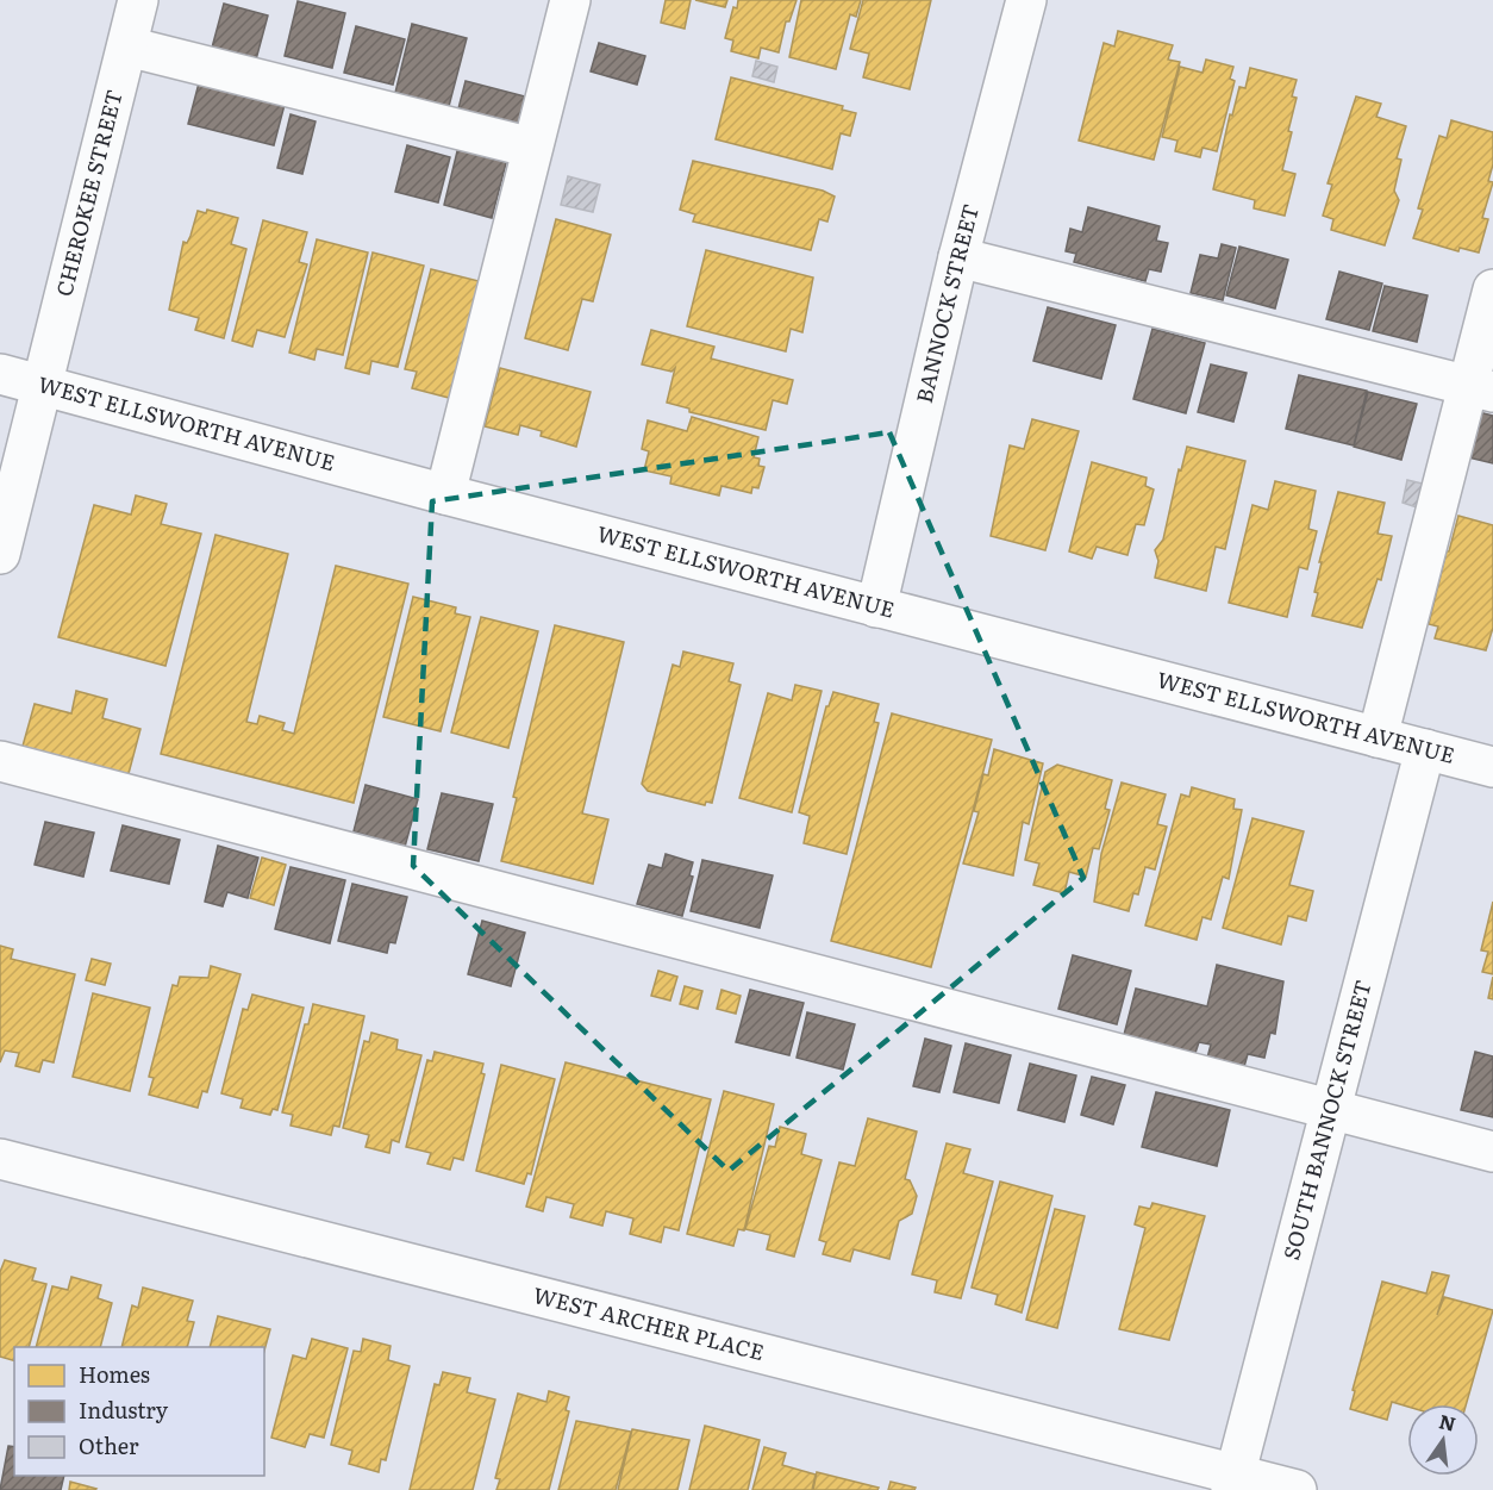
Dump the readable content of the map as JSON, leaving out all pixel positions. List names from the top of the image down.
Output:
{
  "streets": {
    "street": [
      "CHEROKEE STREET",
      "BANNOCK STREET",
      "WEST ELLSWORTH AVENUE",
      "SOUTH BANNOCK STREET",
      "WEST ARCHER PLACE"
    ]
  },
  "crossings": [
    ["CHEROKEE STREET", "WEST ELLSWORTH AVENUE"],
    ["BANNOCK STREET", "WEST ELLSWORTH AVENUE"],
    ["WEST ELLSWORTH AVENUE", "SOUTH BANNOCK STREET"],
    ["SOUTH BANNOCK STREET", "WEST ARCHER PLACE"]
  ],
  "legend": ["Homes", "Industry", "Other"],
  "north": "top"
}
